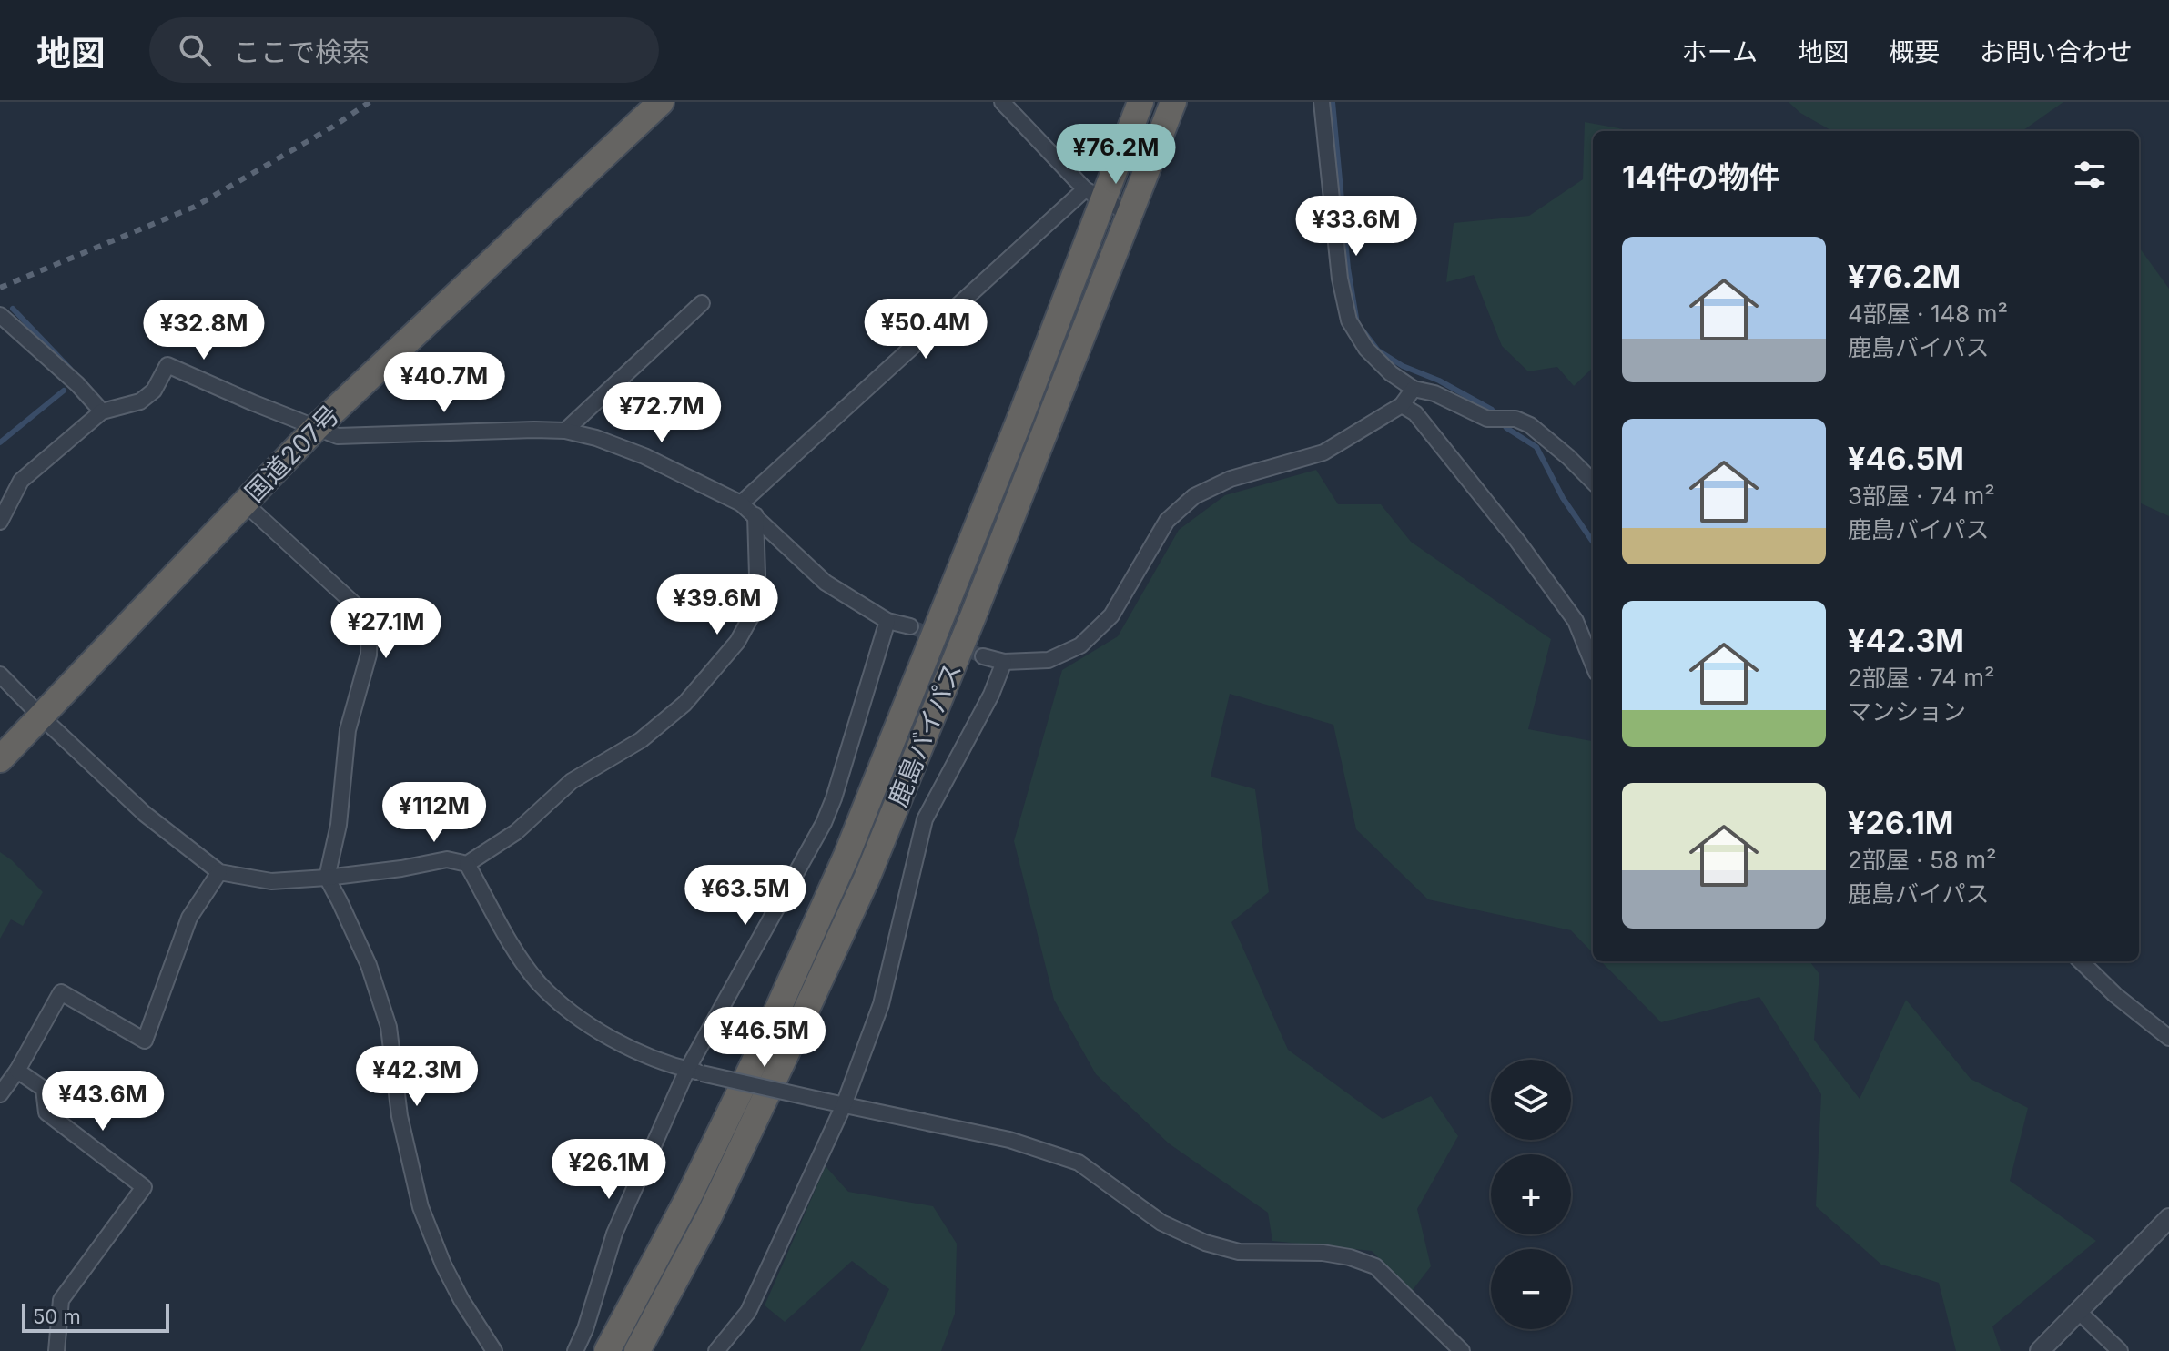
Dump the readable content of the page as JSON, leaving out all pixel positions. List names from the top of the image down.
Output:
{
  "streets": {
    "highway": ["国道207号", "鹿島バイパス"]
  },
  "scale_bar": "50 m",
  "page": {
    "header": "地図",
    "search": "ここで検索",
    "nav": [
      "ホーム",
      "地図",
      "概要",
      "お問い合わせ"
    ],
    "price": [
      "¥76.2M",
      "¥33.6M",
      "¥50.4M",
      "¥32.8M",
      "¥40.7M",
      "¥72.7M",
      "¥39.6M",
      "¥27.1M",
      "¥112M",
      "¥63.5M",
      "¥46.5M",
      "¥42.3M",
      "¥43.6M",
      "¥26.1M"
    ],
    "heading": "14件の物件",
    "list": [
      {
        "name": "¥76.2M",
        "note": "4部屋 · 148 m² · 鹿島バイパス"
      },
      {
        "name": "¥46.5M",
        "note": "3部屋 · 74 m² · 鹿島バイパス"
      },
      {
        "name": "¥42.3M",
        "note": "2部屋 · 74 m² · マンション"
      },
      {
        "name": "¥26.1M",
        "note": "2部屋 · 58 m² · 鹿島バイパス"
      }
    ],
    "map_buttons": ["+", "−"],
    "scale": "50 m"
  }
}
